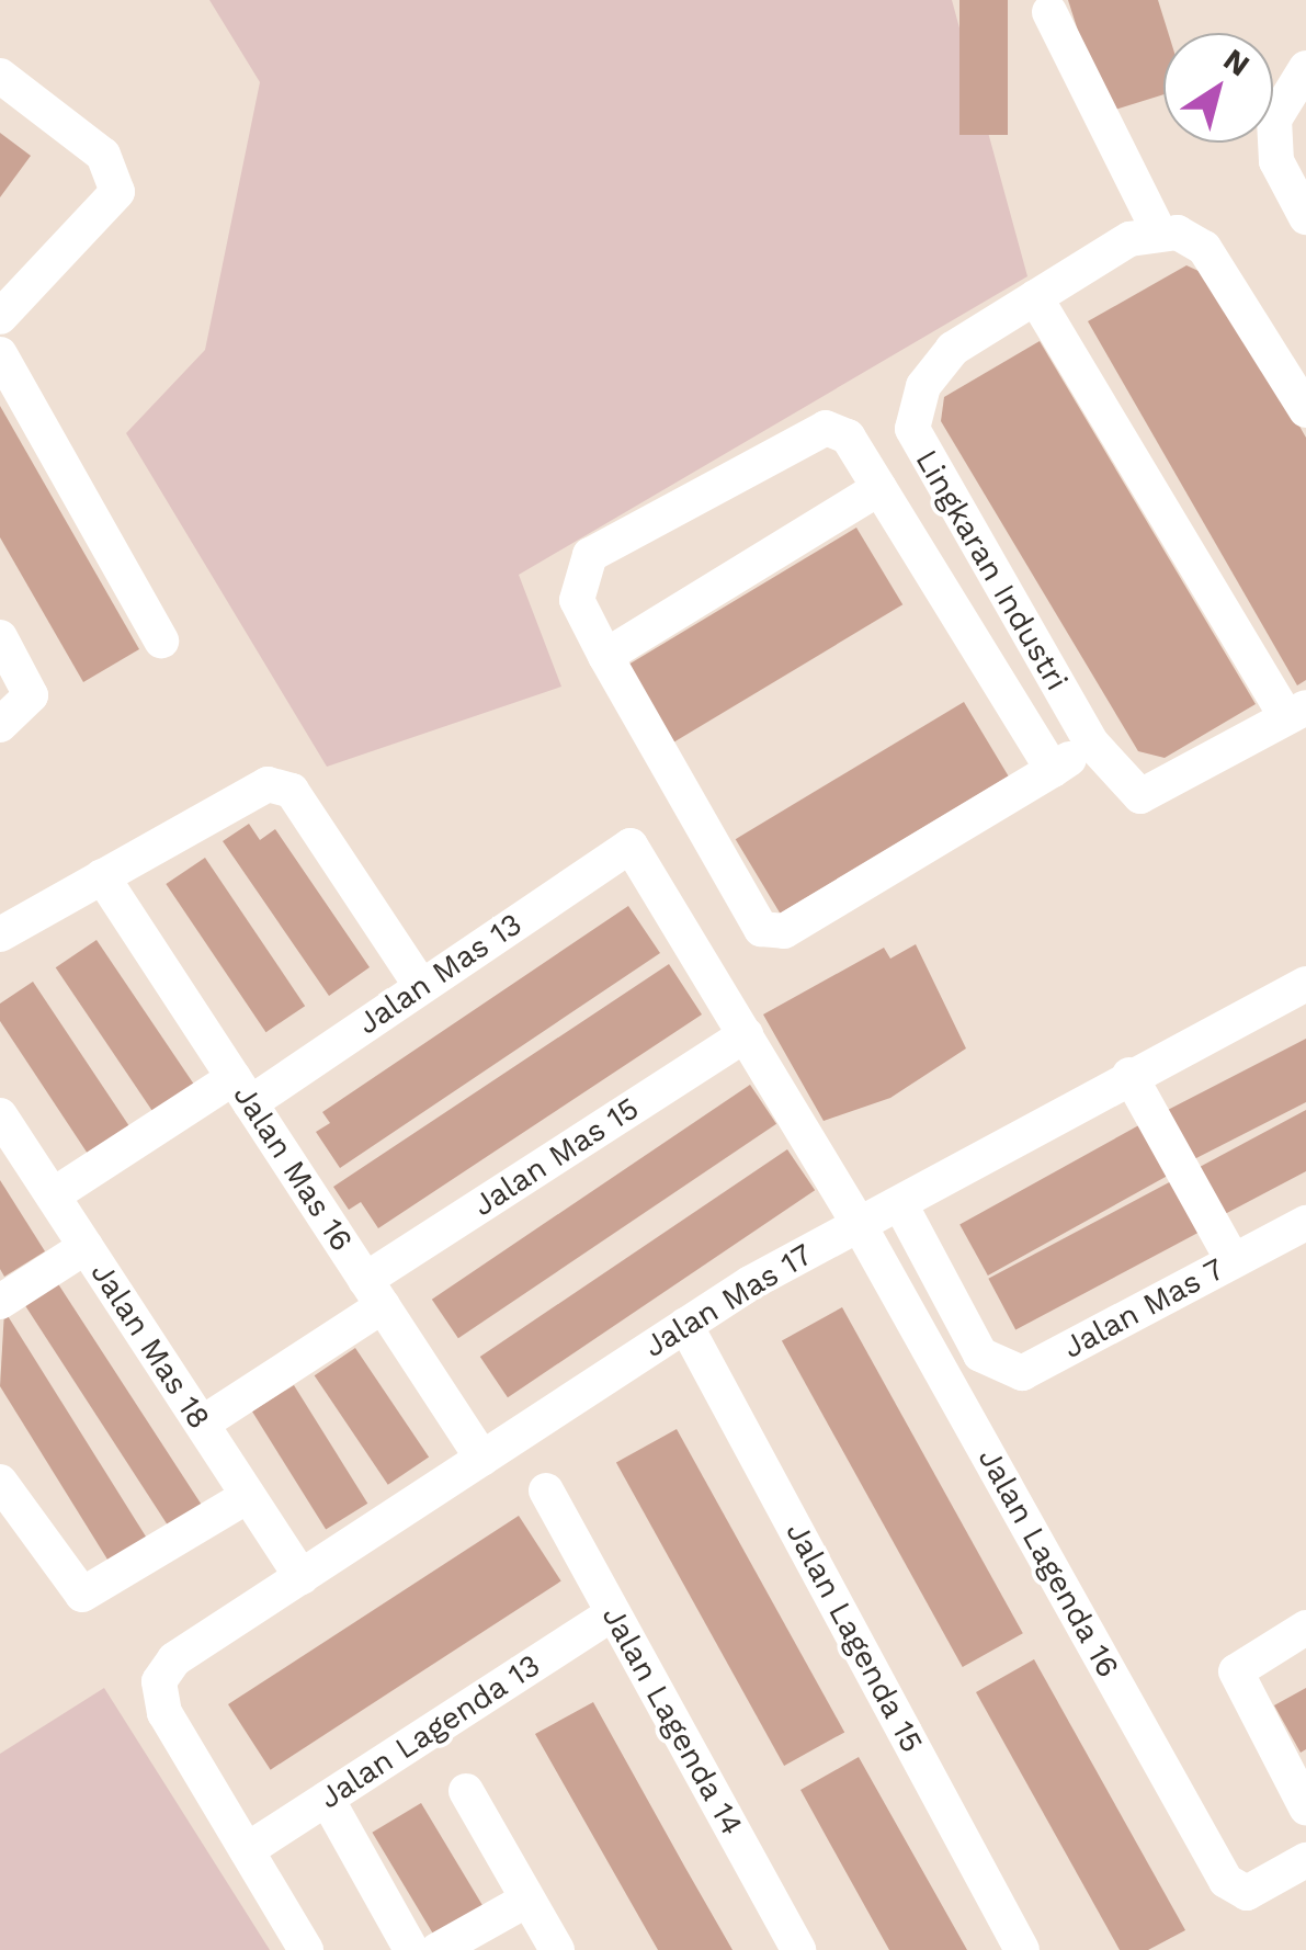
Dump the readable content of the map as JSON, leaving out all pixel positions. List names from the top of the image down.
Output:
{
  "streets": {
    "street": [
      "Lingkaran Industri",
      "Jalan Mas 13",
      "Jalan Mas 15",
      "Jalan Mas 16",
      "Jalan Mas 17",
      "Jalan Mas 7",
      "Jalan Mas 18",
      "Jalan Lagenda 16",
      "Jalan Lagenda 15",
      "Jalan Lagenda 14",
      "Jalan Lagenda 13"
    ]
  },
  "crossings": [
    ["Jalan Mas 13", "Jalan Mas 16"],
    ["Jalan Mas 13", "Jalan Mas 18"],
    ["Jalan Mas 13", "Jalan Lagenda 16"],
    ["Jalan Mas 15", "Jalan Mas 16"],
    ["Jalan Mas 15", "Jalan Mas 18"],
    ["Jalan Mas 15", "Jalan Lagenda 16"],
    ["Jalan Mas 16", "Jalan Mas 17"],
    ["Jalan Mas 17", "Jalan Mas 7"],
    ["Jalan Mas 17", "Jalan Mas 18"],
    ["Jalan Mas 17", "Jalan Lagenda 16"],
    ["Jalan Mas 17", "Jalan Lagenda 15"],
    ["Jalan Mas 17", "Jalan Lagenda 13"],
    ["Jalan Lagenda 14", "Jalan Lagenda 13"]
  ],
  "north": "top right"
}
